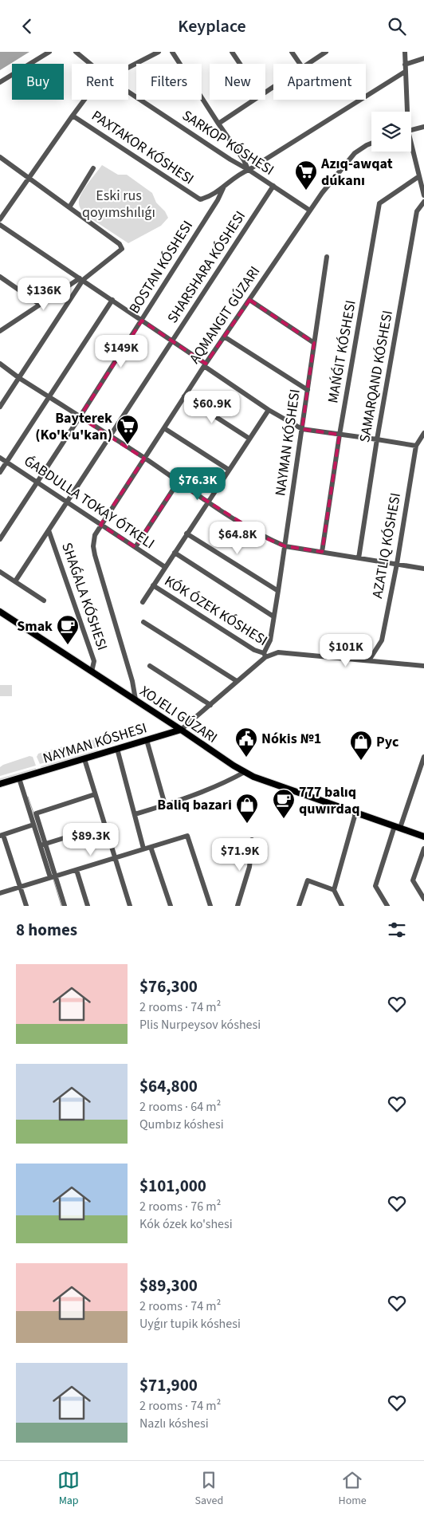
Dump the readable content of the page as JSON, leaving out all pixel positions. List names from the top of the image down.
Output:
{
  "streets": {
    "main road": ["NAYMAN KÓSHESI"],
    "street": [
      "SARKOP KÓSHESI",
      "PAXTAKOR KÓSHESI",
      "BOSTAN KÓSHESI",
      "SHARSHARA KÓSHESI",
      "SAMARQAND KÓSHESI",
      "ǴABDULLA TOKAY ÓTKELI",
      "SHAǴALA KÓSHESI",
      "KÓK ÓZEK KÓSHESI"
    ]
  },
  "crossings": [
    ["SARKOP KÓSHESI", "SHARSHARA KÓSHESI"],
    ["PAXTAKOR KÓSHESI", "BOSTAN KÓSHESI"],
    ["BOSTAN KÓSHESI", "ǴABDULLA TOKAY ÓTKELI"],
    ["SHARSHARA KÓSHESI", "ǴABDULLA TOKAY ÓTKELI"],
    ["SHARSHARA KÓSHESI", "SHAǴALA KÓSHESI"],
    ["NAYMAN KÓSHESI", "KÓK ÓZEK KÓSHESI"]
  ],
  "parks": ["Eski rus qoyımshılıǵı"],
  "places": {
    "supermarket": ["Azıq-awqat dúkanı", "Bayterek (Ko'k u'kan)"],
    "cafe": ["Smak", "777 balıq quwırdaq"],
    "public building": ["Nókis №1"],
    "shop": ["Рус", "Baliq bazari"]
  },
  "page": {
    "header": "Keyplace",
    "chip": [
      "Buy",
      "Rent",
      "Filters",
      "New",
      "Apartment"
    ],
    "price": [
      "$136K",
      "$149K",
      "$60.9K",
      "$76.3K",
      "$64.8K",
      "$101K",
      "$89.3K",
      "$71.9K"
    ],
    "heading": "8 homes",
    "list": [
      {
        "name": "$76,300",
        "note": "2 rooms · 74 m² · Plis Nurpeysov kóshesi"
      },
      {
        "name": "$64,800",
        "note": "2 rooms · 64 m² · Qumbız kóshesi"
      },
      {
        "name": "$101,000",
        "note": "2 rooms · 76 m² · Kók ózek ko'shesi"
      },
      {
        "name": "$89,300",
        "note": "2 rooms · 74 m² · Uyǵır tupik kóshesi"
      },
      {
        "name": "$71,900",
        "note": "2 rooms · 74 m² · Nazlı kóshesi"
      }
    ],
    "tabs": ["Map", "Saved", "Home"]
  }
}
